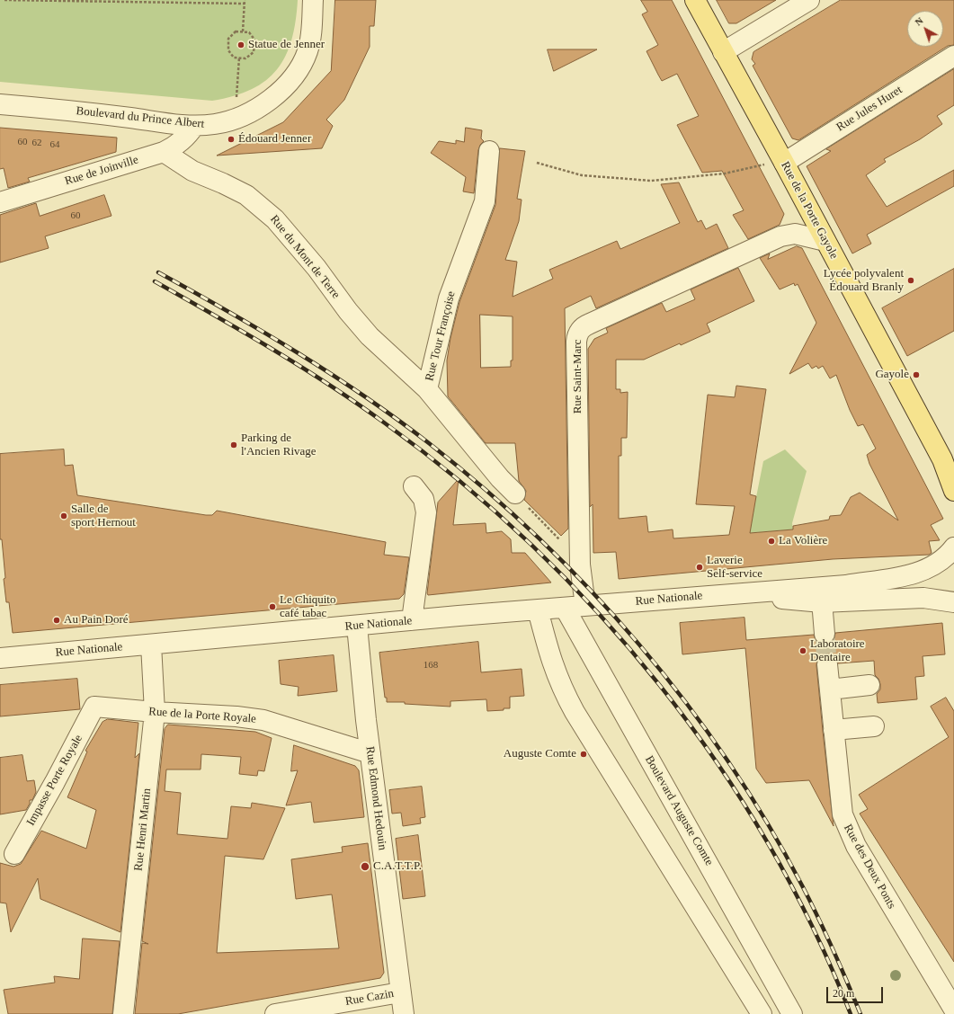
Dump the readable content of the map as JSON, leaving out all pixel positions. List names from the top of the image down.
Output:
{
  "streets": {
    "main road": ["Rue de la Porte Gayole"],
    "street": [
      "Rue Jules Huret",
      "Boulevard du Prince Albert",
      "Rue de Joinville",
      "Rue du Mont de Terre",
      "Rue Tour Françoise",
      "Rue Saint-Marc",
      "Rue Nationale",
      "Rue de la Porte Royale",
      "Impasse Porte Royale",
      "Rue Edmond Hedouin",
      "Boulevard Auguste Comte",
      "Rue Henri Martin",
      "Rue des Deux Ponts",
      "Rue Cazin"
    ]
  },
  "crossings": [
    ["Rue Jules Huret", "Rue de la Porte Gayole"],
    ["Boulevard du Prince Albert", "Rue de Joinville"],
    ["Rue de Joinville", "Rue du Mont de Terre"],
    ["Rue de la Porte Gayole", "Rue Saint-Marc"],
    ["Rue du Mont de Terre", "Rue Tour Françoise"],
    ["Rue Saint-Marc", "Rue Nationale"],
    ["Rue Nationale", "Rue Edmond Hedouin"],
    ["Rue Nationale", "Boulevard Auguste Comte"],
    ["Rue Nationale", "Rue Henri Martin"],
    ["Rue de la Porte Royale", "Impasse Porte Royale"],
    ["Rue de la Porte Royale", "Rue Edmond Hedouin"],
    ["Rue de la Porte Royale", "Rue Henri Martin"],
    ["Rue Edmond Hedouin", "Rue Cazin"]
  ],
  "places": [
    "Statue de Jenner",
    "Édouard Jenner",
    "Lycée polyvalent Édouard Branly",
    "Gayole",
    "Parking de l'Ancien Rivage",
    "Salle de sport Hernout",
    "La Volière",
    "Laverie Self-service",
    "Le Chiquito café tabac",
    "Au Pain Doré",
    "Laboratoire Dentaire",
    "Auguste Comte",
    "C.A.T.T.P."
  ],
  "house_numbers": [
    "60",
    "62",
    "64",
    "60",
    "168"
  ],
  "scale_bar": "20 m",
  "north": "top left"
}
